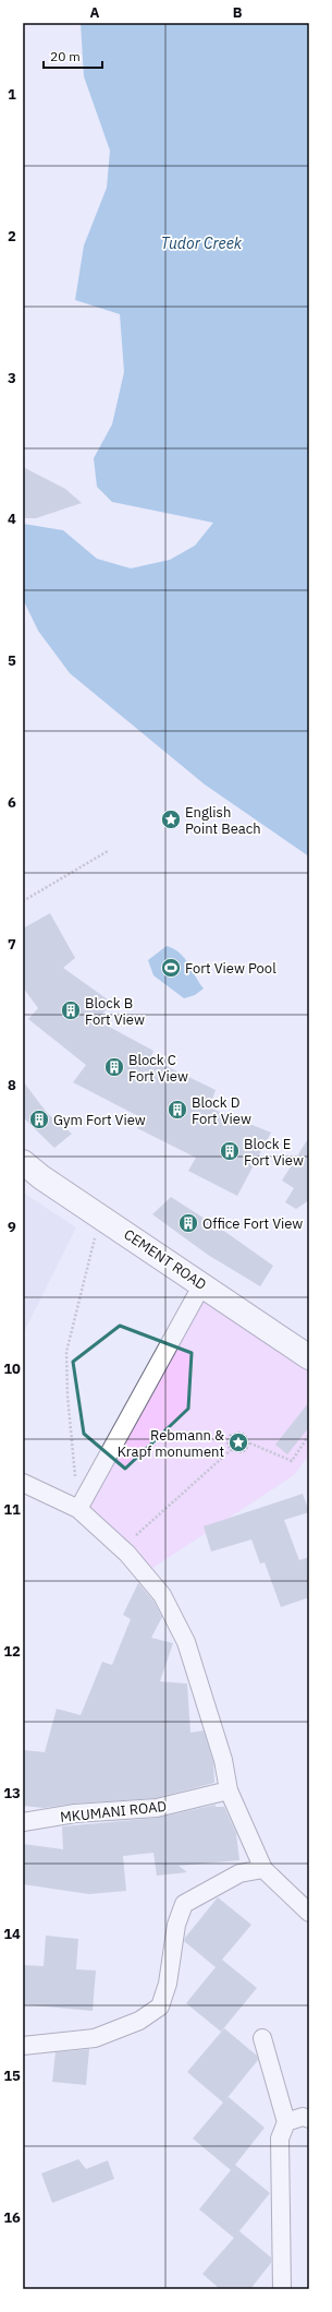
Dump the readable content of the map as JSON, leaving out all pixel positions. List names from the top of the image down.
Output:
{
  "streets": {
    "main road": ["CEMENT ROAD"],
    "street": ["MKUMANI ROAD"]
  },
  "water": ["Tudor Creek"],
  "places": {
    "place": ["English Point Beach", "Rebmann & Krapf monument"],
    "sports": ["Fort View Pool"],
    "building": [
      "Block B Fort View",
      "Block C Fort View",
      "Block D Fort View",
      "Gym Fort View",
      "Block E Fort View",
      "Office Fort View"
    ]
  },
  "scale_bar": "20 m",
  "grid": {
    "columns": ["A", "B"],
    "rows": [
      "1",
      "2",
      "3",
      "4",
      "5",
      "6",
      "7",
      "8",
      "9",
      "10",
      "11",
      "12",
      "13",
      "14",
      "15",
      "16"
    ]
  }
}
